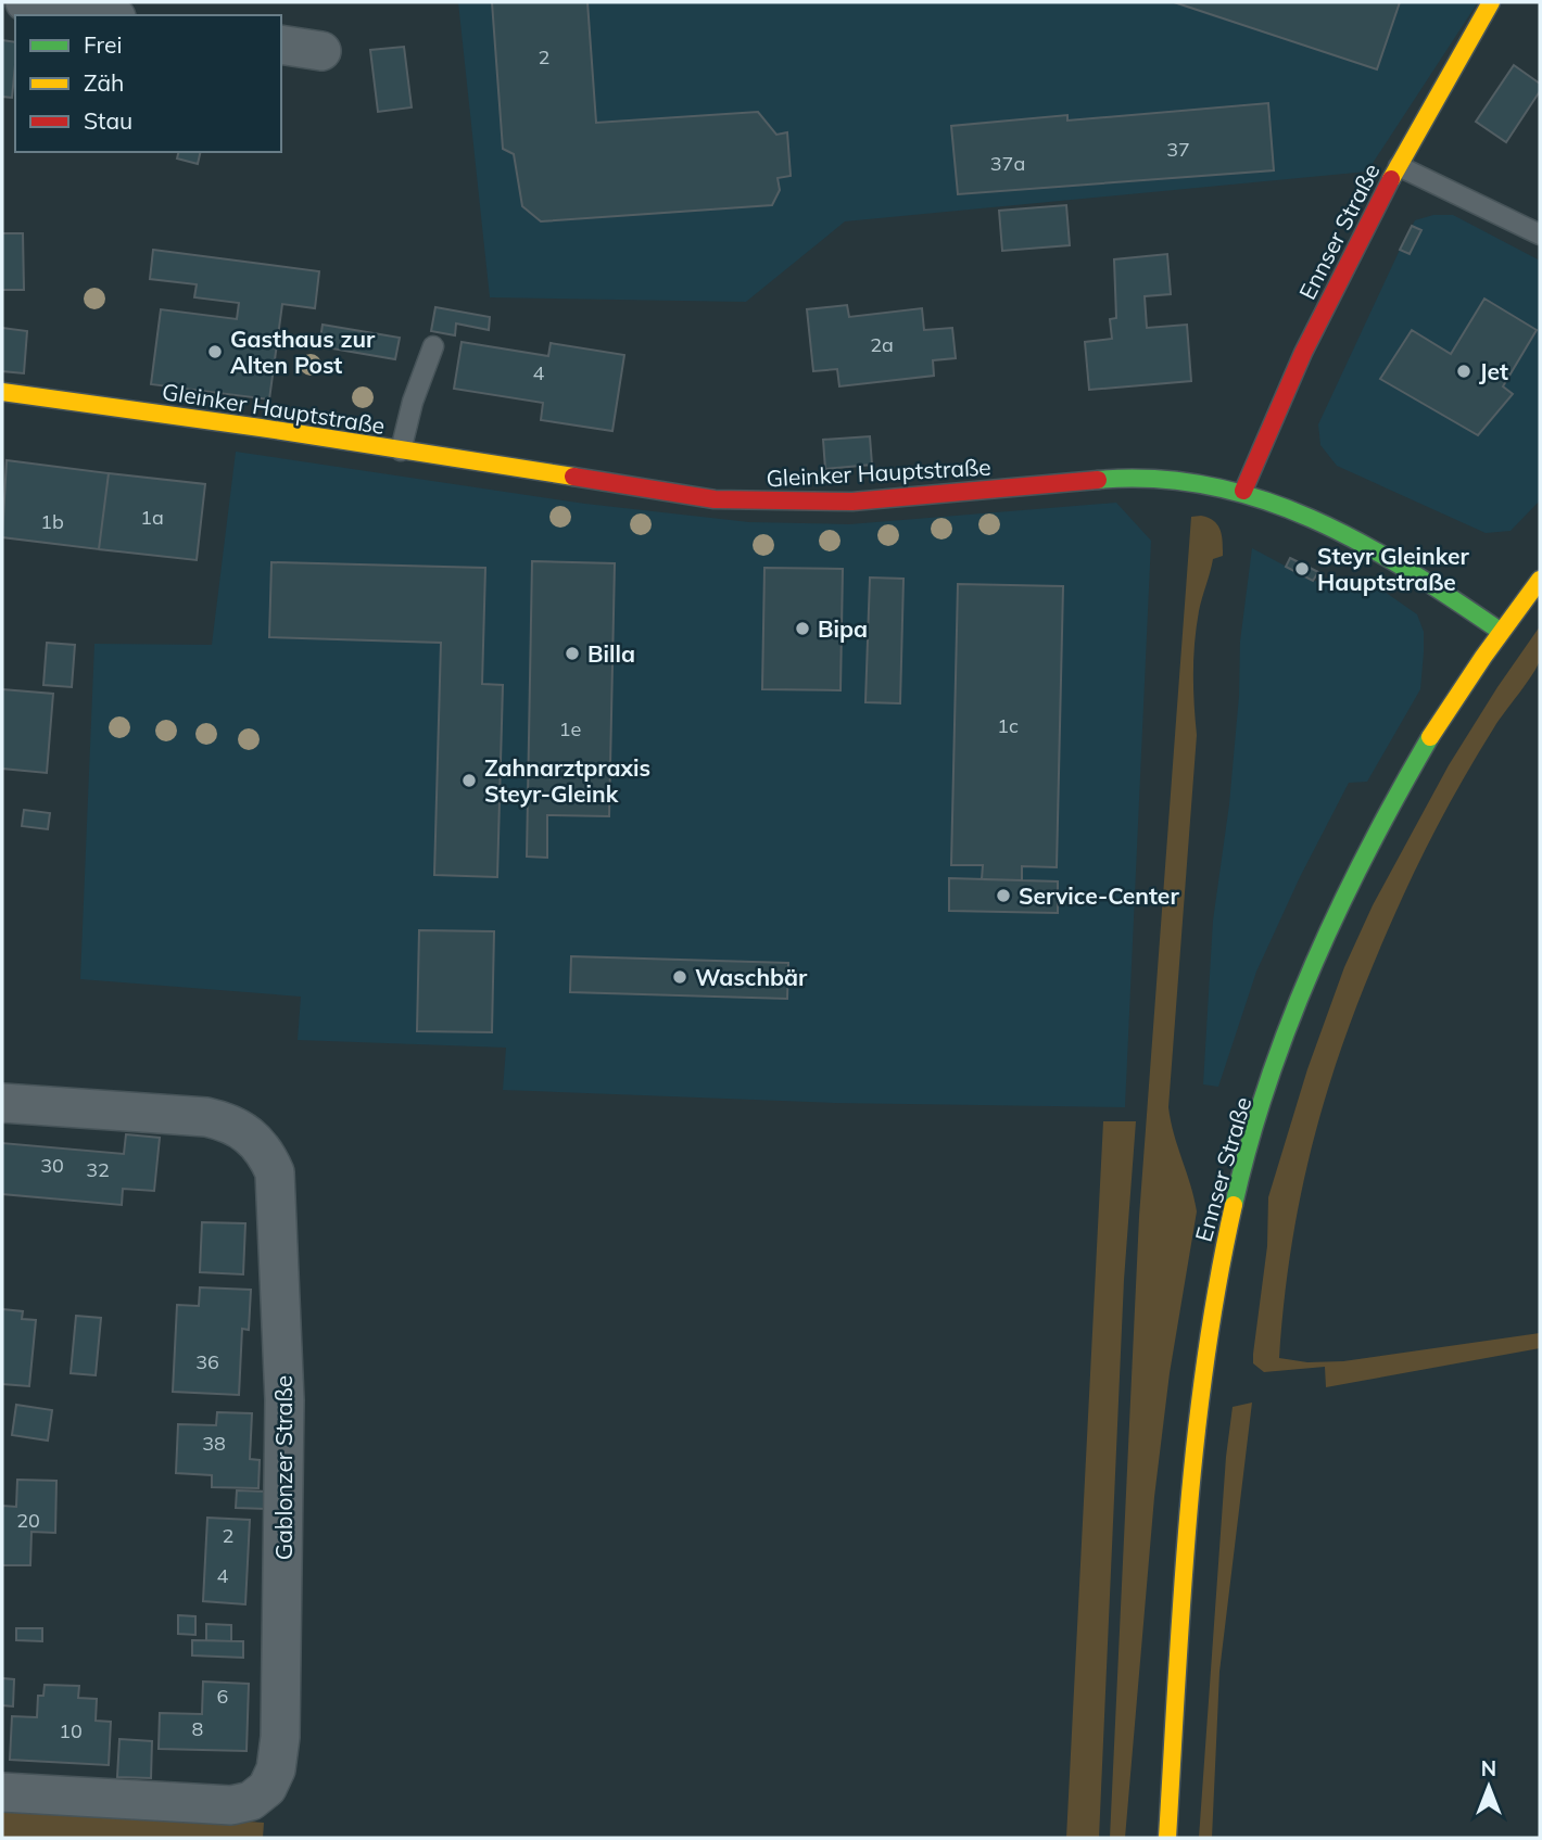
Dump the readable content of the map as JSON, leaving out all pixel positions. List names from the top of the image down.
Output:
{
  "streets": {
    "street": ["Ennser Straße", "Gleinker Hauptstraße", "Gablonzer Straße"]
  },
  "crossings": [
    ["Ennser Straße", "Gleinker Hauptstraße"]
  ],
  "places": [
    "Gasthaus zur Alten Post",
    "Jet",
    "Steyr Gleinker Hauptstraße",
    "Bipa",
    "Billa",
    "Zahnarztpraxis Steyr-Gleink",
    "Service-Center",
    "Waschbär"
  ],
  "house_numbers": [
    "2",
    "37",
    "37a",
    "2a",
    "4",
    "1a",
    "1b",
    "1c",
    "1e",
    "30",
    "32",
    "36",
    "38",
    "20",
    "2",
    "4",
    "6",
    "8",
    "10"
  ],
  "legend": ["Frei", "Zäh", "Stau"],
  "north": "top"
}
